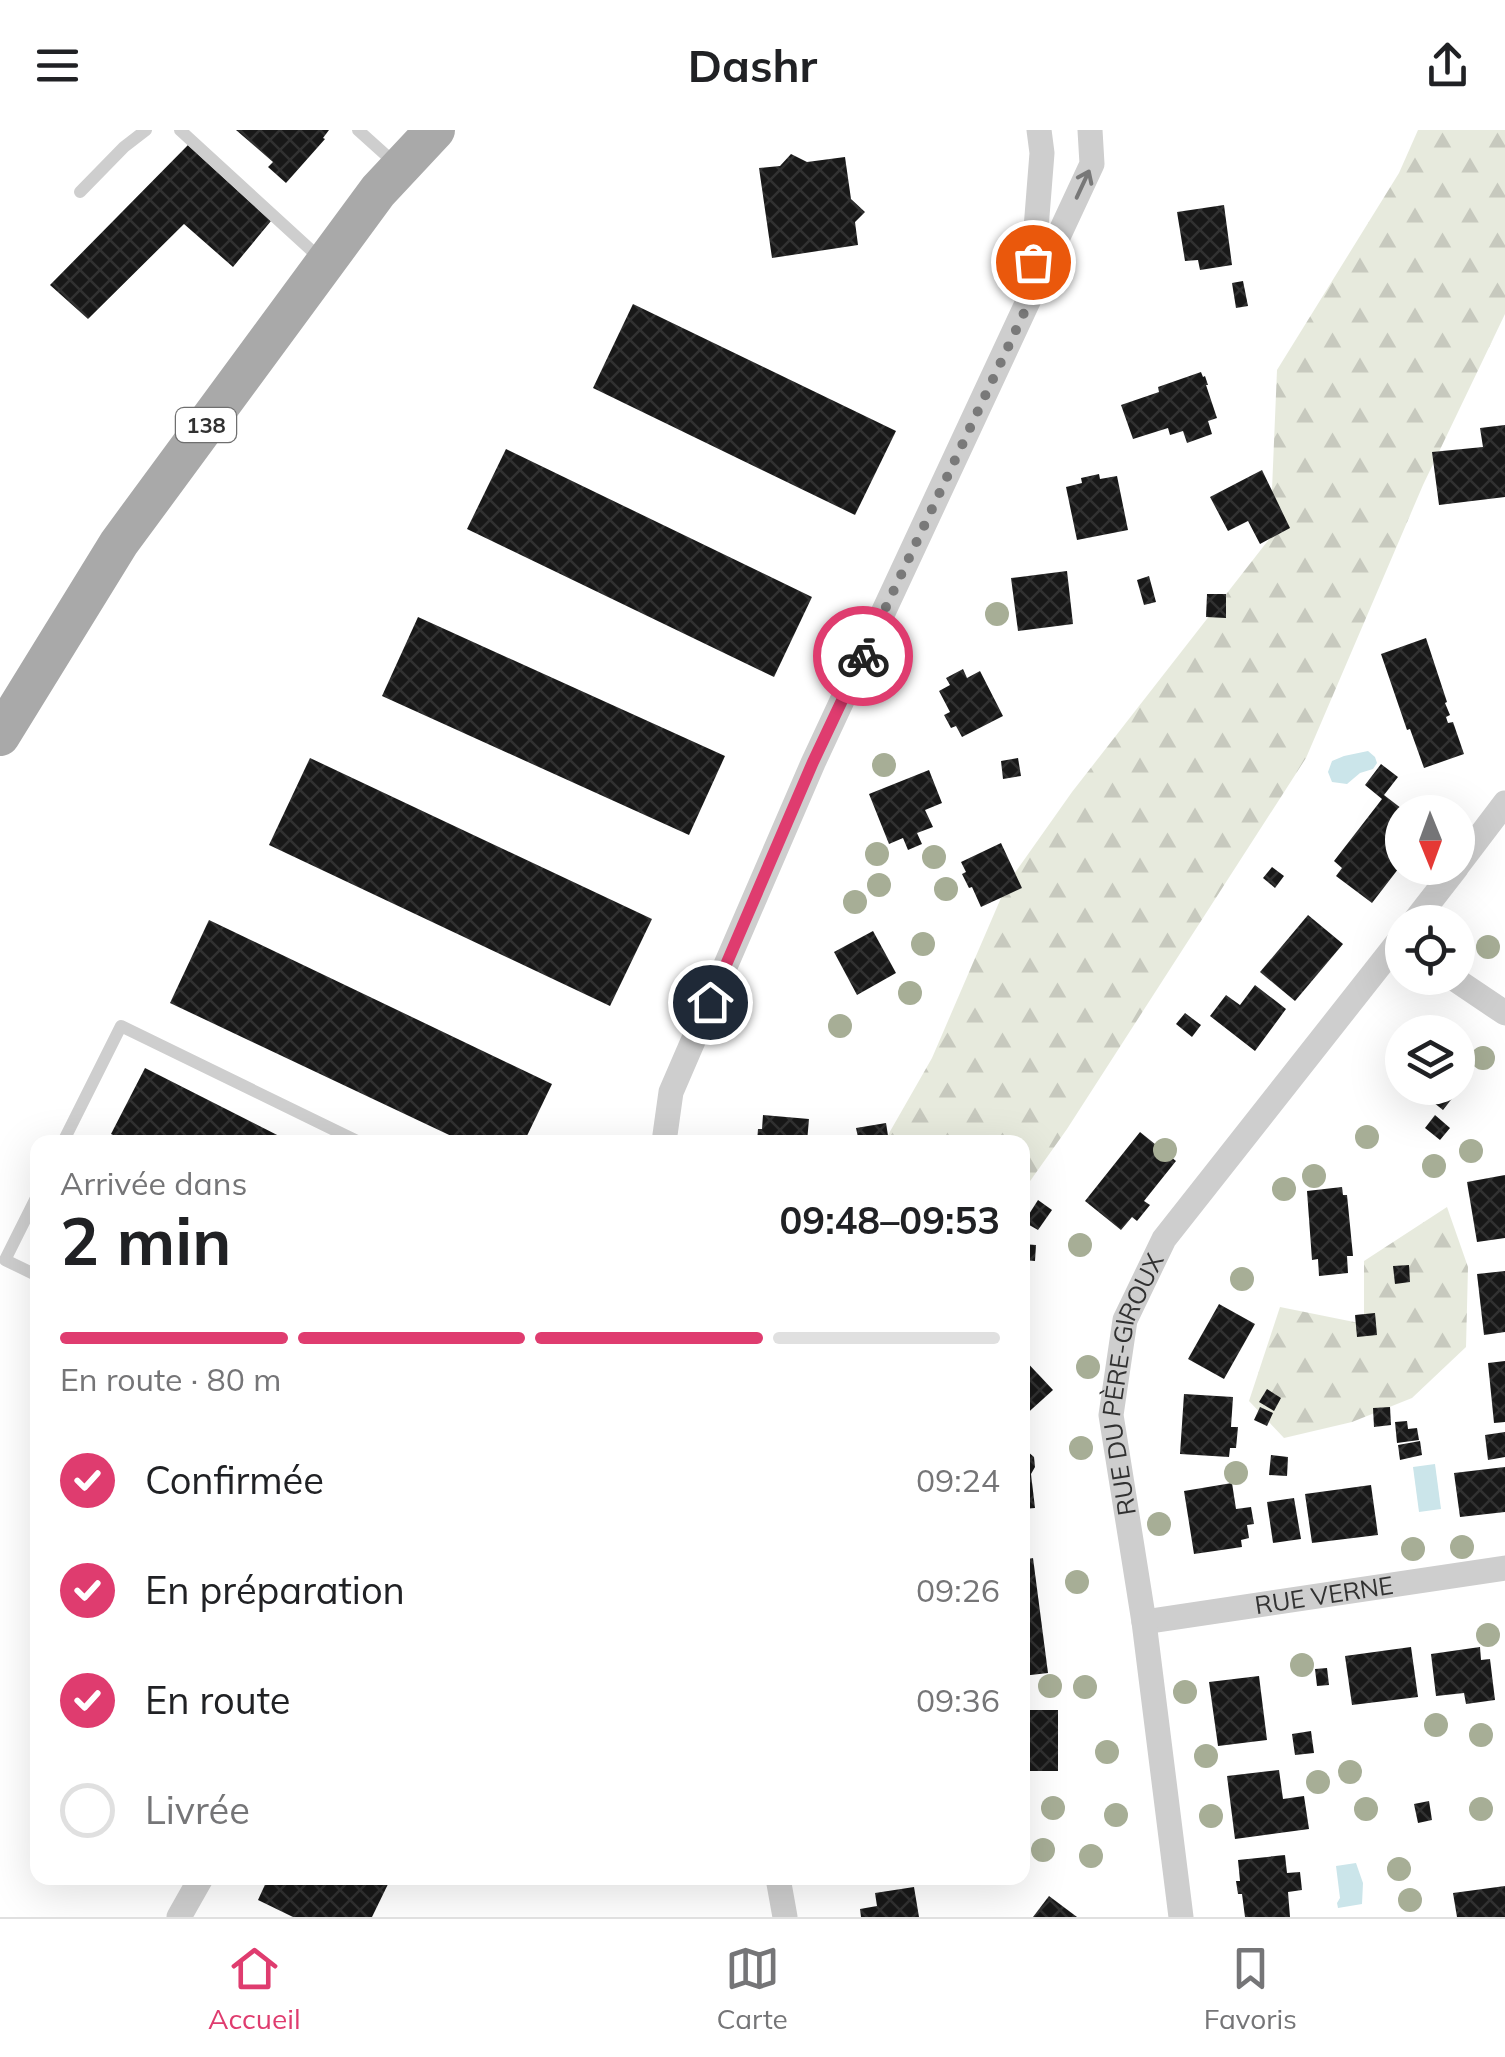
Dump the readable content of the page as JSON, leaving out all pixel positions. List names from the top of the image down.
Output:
{
  "streets": {
    "main road": ["138"],
    "street": ["RUE DU PÈRE-GIROUX", "RUE VERNE"]
  },
  "crossings": [
    ["RUE DU PÈRE-GIROUX", "RUE VERNE"]
  ],
  "north": "bottom",
  "page": {
    "header": "Dashr",
    "heading": ["2 min", "Arrivée dans", "09:48–09:53"],
    "bar": "En route · 80 m",
    "list": [
      ["Confirmée", "09:24"],
      ["En préparation", "09:26"],
      ["En route", "09:36"],
      "Livrée"
    ],
    "tabs": ["Accueil", "Carte", "Favoris"]
  }
}
